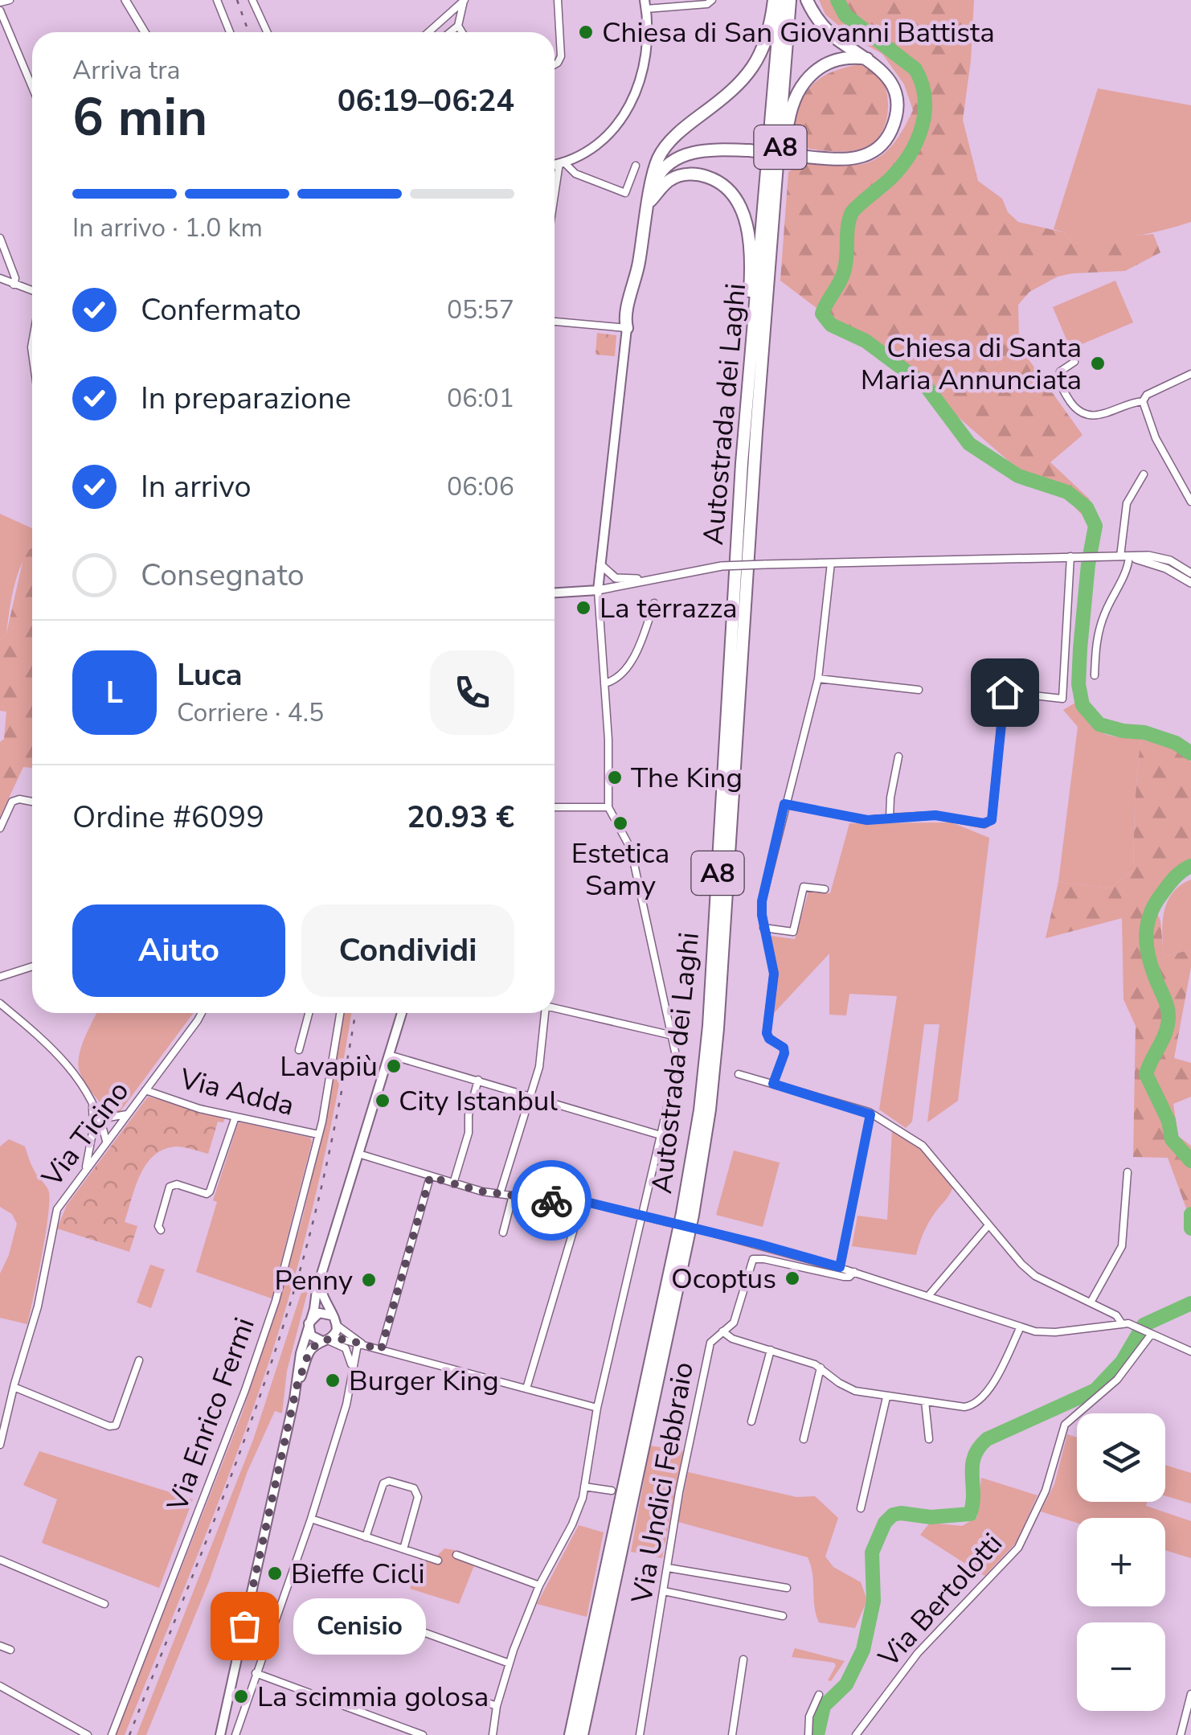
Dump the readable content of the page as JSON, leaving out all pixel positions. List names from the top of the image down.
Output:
{
  "streets": {
    "highway": ["A8", "Autostrada dei Laghi"],
    "street": [
      "Via Adda",
      "Via Ticino",
      "Via Enrico Fermi",
      "Via Undici Febbraio",
      "Via Bertolotti"
    ]
  },
  "crossings": [
    ["Via Adda", "Via Ticino"],
    ["Via Adda", "Via Enrico Fermi"]
  ],
  "places": [
    "Chiesa di San Giovanni Battista",
    "Chiesa di Santa Maria Annunciata",
    "La terrazza",
    "The King",
    "Estetica Samy",
    "Lavapiù",
    "City Istanbul",
    "Ocoptus",
    "Penny",
    "Burger King",
    "Bieffe Cicli",
    "Cenisio",
    "La scimmia golosa"
  ],
  "page": {
    "heading": ["6 min", "Arriva tra", "06:19–06:24"],
    "panel": [
      "Luca",
      "Corriere · 4.5",
      "Ordine #6099",
      "20.93 €"
    ],
    "bar": "In arrivo · 1.0 km",
    "list": [
      ["Confermato", "05:57"],
      ["In preparazione", "06:01"],
      ["In arrivo", "06:06"],
      "Consegnato"
    ],
    "round": "L",
    "buttons": ["Aiuto", "Condividi"],
    "map_buttons": ["+", "−"],
    "bubble": "Cenisio"
  }
}
